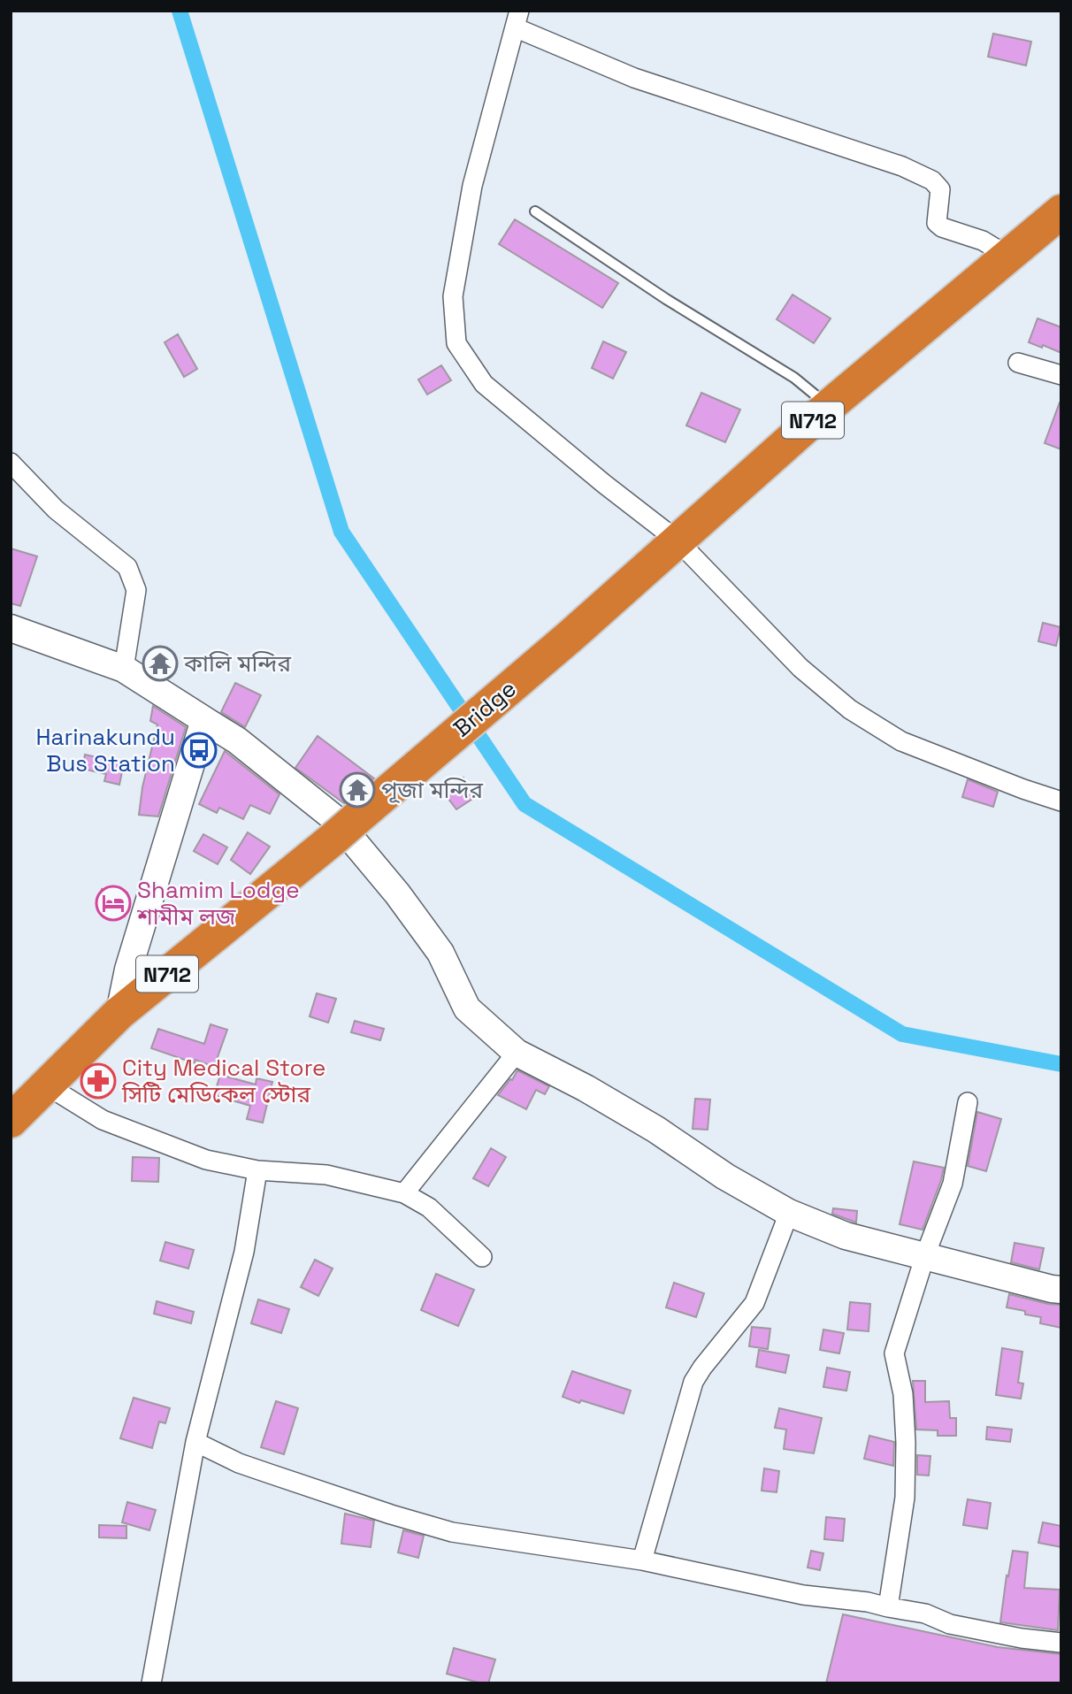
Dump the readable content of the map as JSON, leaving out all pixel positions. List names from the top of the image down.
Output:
{
  "streets": {
    "highway": ["N712", "Bridge"]
  },
  "crossings": [
    ["N712", "Bridge"]
  ],
  "places": {
    "temple": ["কালি মন্দির", "পূজা মন্দির"],
    "bus stop": ["Harinakundu Bus Station"],
    "hotel": ["Shamim Lodge শামীম লজ"],
    "pharmacy": ["City Medical Store সিটি মেডিকেল স্টোর"]
  }
}
